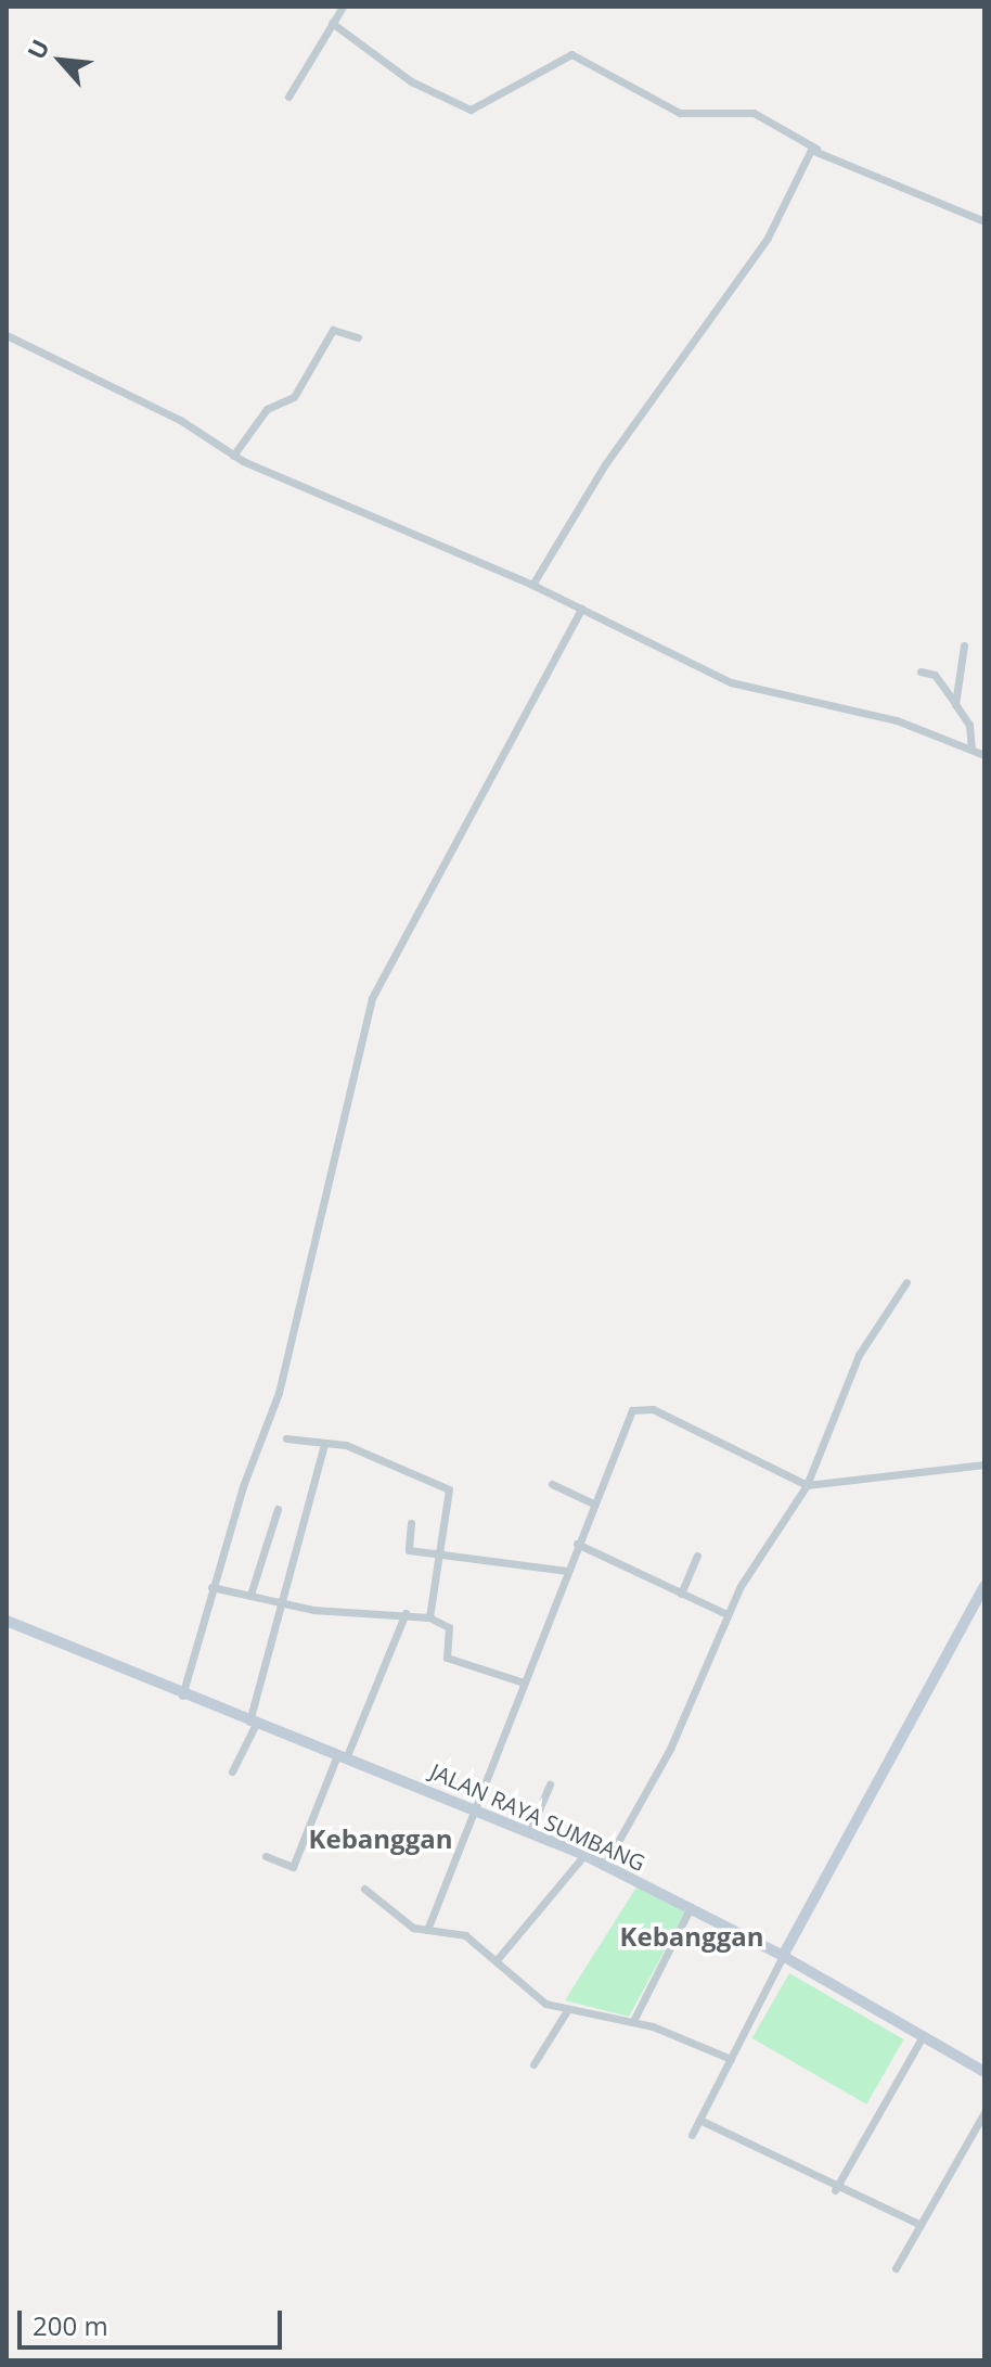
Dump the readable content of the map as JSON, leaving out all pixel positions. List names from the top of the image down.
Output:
{
  "streets": {
    "street": ["JALAN RAYA SUMBANG"]
  },
  "districts": ["Kebanggan", "Kebanggan"],
  "scale_bar": "200 m",
  "north": "top left"
}
